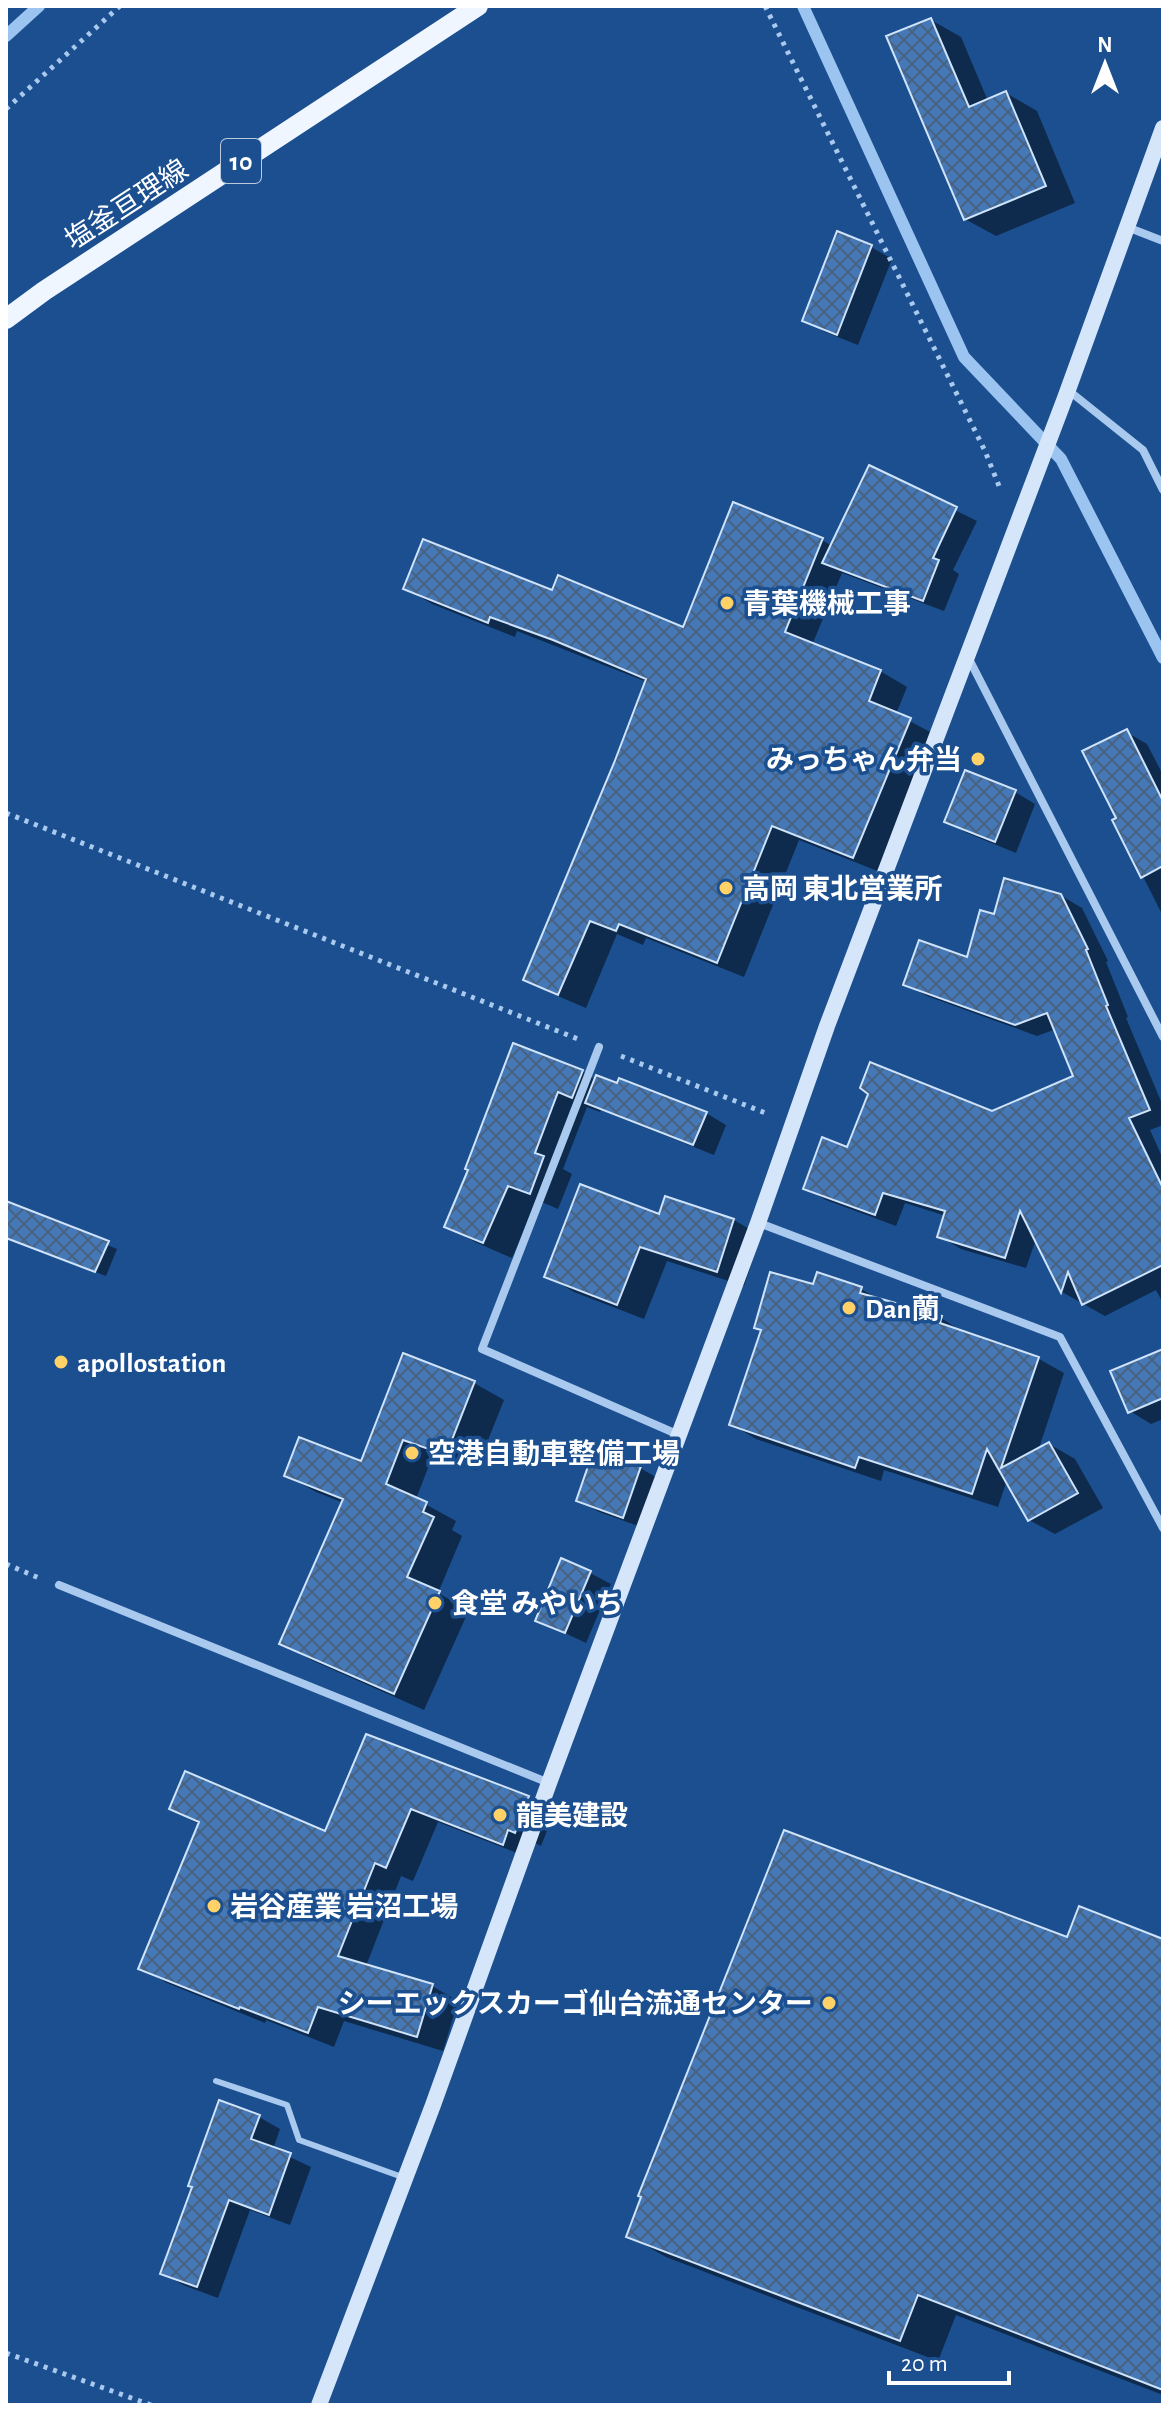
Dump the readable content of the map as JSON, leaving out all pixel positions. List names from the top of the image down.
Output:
{
  "streets": {
    "main road": ["10", "塩釜亘理線"]
  },
  "places": [
    "青葉機械工事",
    "みっちゃん弁当",
    "高岡 東北営業所",
    "Dan蘭",
    "apollostation",
    "空港自動車整備工場",
    "食堂 みやいち",
    "龍美建設",
    "岩谷産業 岩沼工場",
    "シーエックスカーゴ仙台流通センター"
  ],
  "scale_bar": "20 m",
  "north": "top"
}
